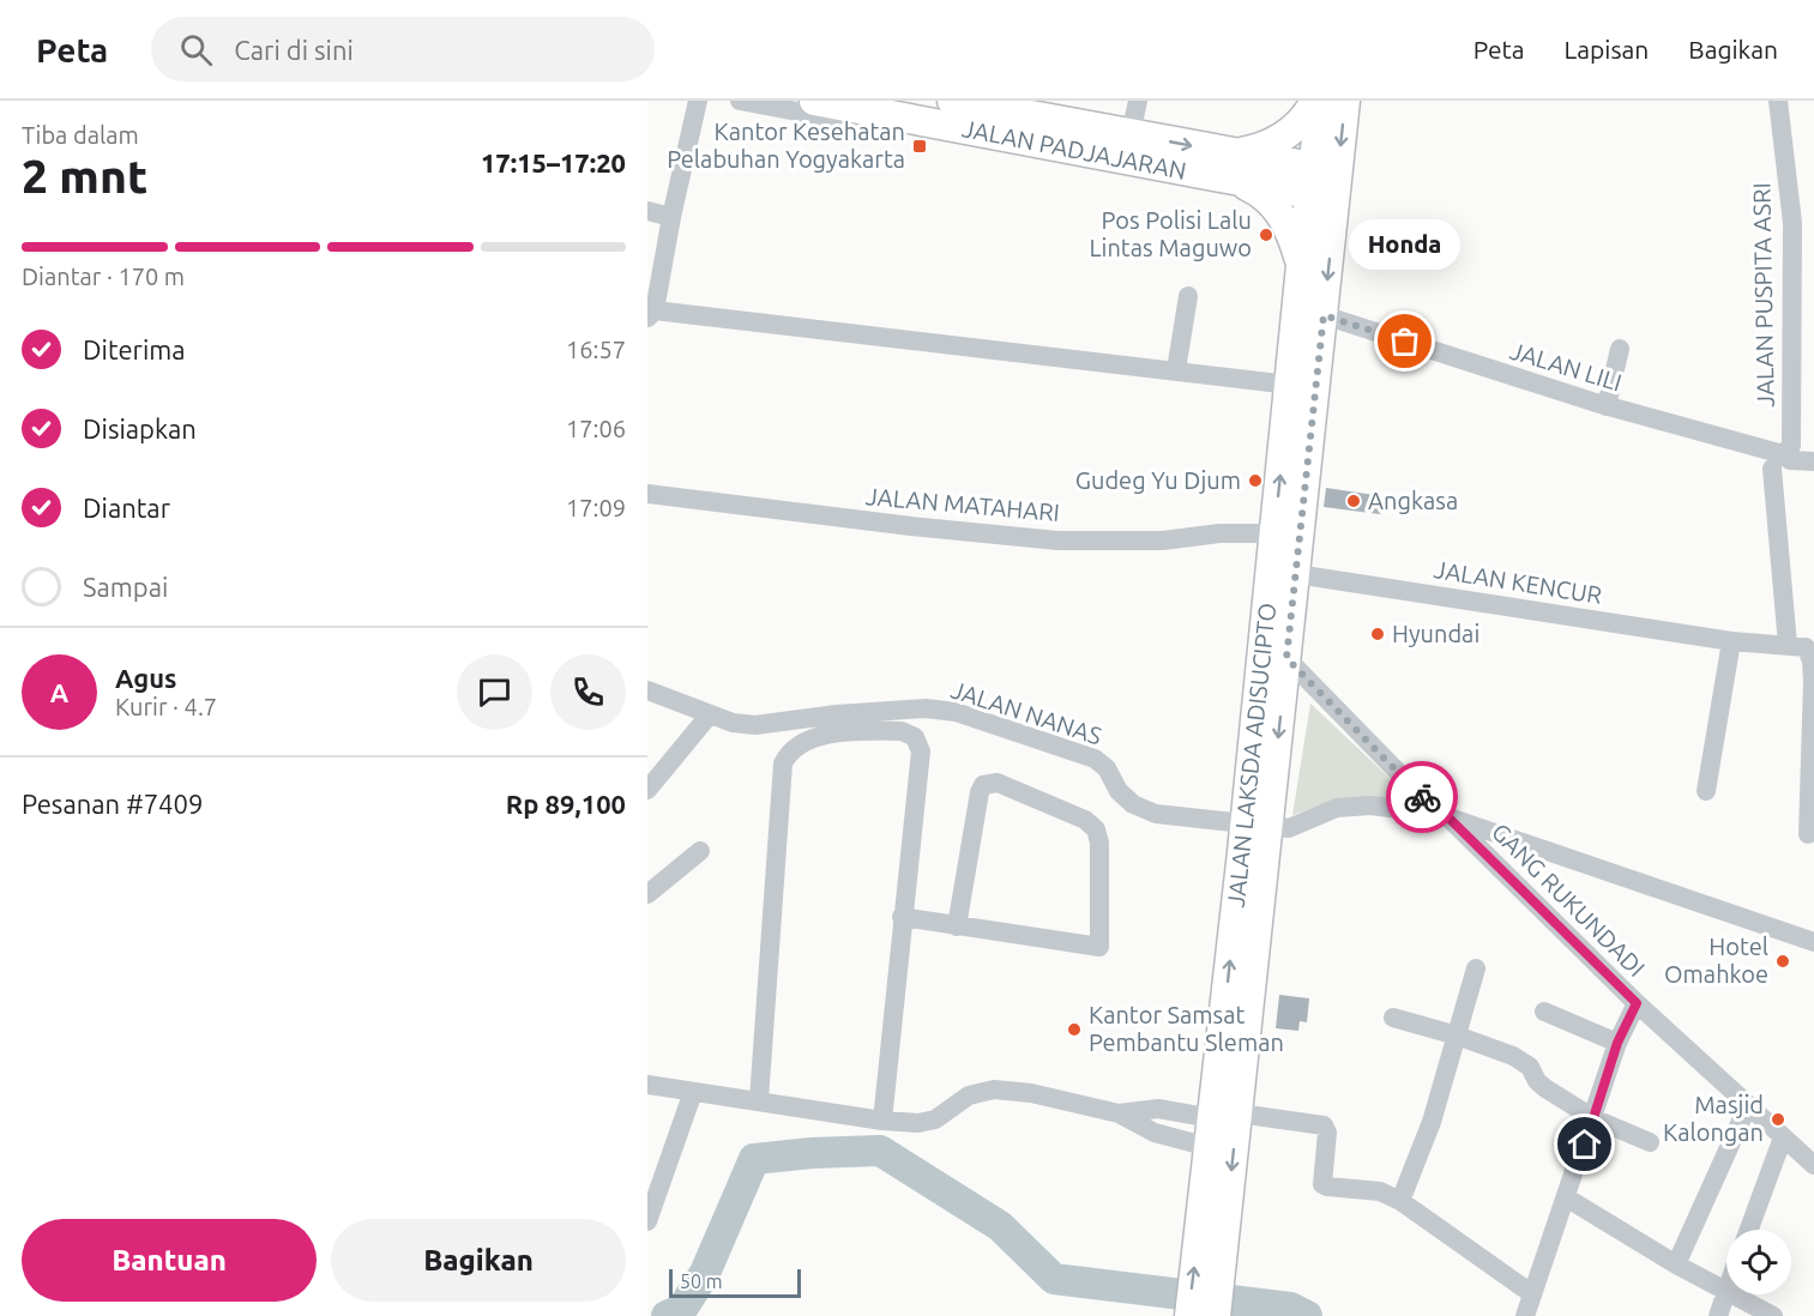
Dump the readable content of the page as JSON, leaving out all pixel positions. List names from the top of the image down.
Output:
{
  "streets": {
    "highway": ["JALAN PADJAJARAN", "JALAN LAKSDA ADISUCIPTO"],
    "street": [
      "JALAN PUSPITA ASRI",
      "JALAN LILI",
      "JALAN MATAHARI",
      "JALAN KENCUR",
      "JALAN NANAS",
      "GANG RUKUNDADI"
    ]
  },
  "crossings": [
    ["JALAN PADJAJARAN", "JALAN LAKSDA ADISUCIPTO"],
    ["JALAN PUSPITA ASRI", "JALAN LILI"],
    ["JALAN PUSPITA ASRI", "JALAN KENCUR"],
    ["JALAN LILI", "JALAN LAKSDA ADISUCIPTO"],
    ["JALAN MATAHARI", "JALAN LAKSDA ADISUCIPTO"],
    ["JALAN KENCUR", "JALAN LAKSDA ADISUCIPTO"],
    ["JALAN NANAS", "JALAN LAKSDA ADISUCIPTO"],
    ["JALAN NANAS", "GANG RUKUNDADI"],
    ["JALAN LAKSDA ADISUCIPTO", "GANG RUKUNDADI"]
  ],
  "places": {
    "transit": ["Kantor Kesehatan Pelabuhan Yogyakarta"],
    "other": [
      "Pos Polisi Lalu Lintas Maguwo",
      "Honda",
      "Gudeg Yu Djum",
      "Angkasa",
      "Hyundai",
      "Hotel Omahkoe",
      "Kantor Samsat Pembantu Sleman",
      "Masjid Kalongan"
    ]
  },
  "scale_bar": "50 m",
  "page": {
    "header": "Peta",
    "search": "Cari di sini",
    "nav": ["Peta", "Lapisan", "Bagikan"],
    "heading": ["2 mnt", "Tiba dalam", "17:15–17:20"],
    "panel": [
      "Agus",
      "Kurir · 4.7",
      "Pesanan #7409",
      "Rp 89,100"
    ],
    "bubble": "Honda",
    "bar": "Diantar · 170 m",
    "list": [
      ["Diterima", "16:57"],
      ["Disiapkan", "17:06"],
      ["Diantar", "17:09"],
      "Sampai"
    ],
    "round": "A",
    "buttons": ["Bantuan", "Bagikan"],
    "scale": "50 m"
  }
}
